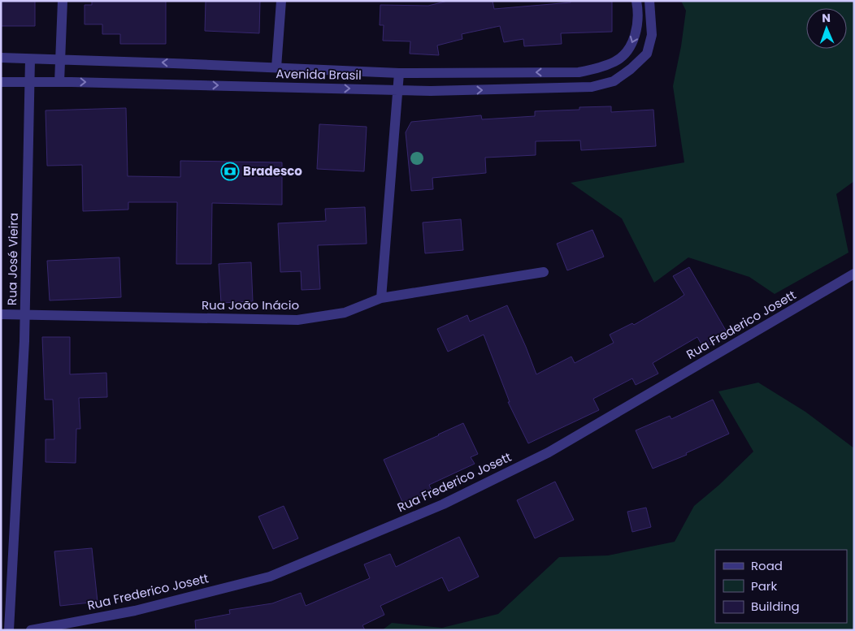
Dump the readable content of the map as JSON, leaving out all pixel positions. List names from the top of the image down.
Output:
{
  "streets": {
    "street": [
      "Avenida Brasil",
      "Rua José Vieira",
      "Rua João Inácio",
      "Rua Frederico Josett"
    ]
  },
  "crossings": [
    ["Avenida Brasil", "Rua José Vieira"],
    ["Rua José Vieira", "Rua João Inácio"]
  ],
  "places": {
    "bank": ["Bradesco"]
  },
  "legend": ["Road", "Park", "Building"],
  "north": "top"
}
